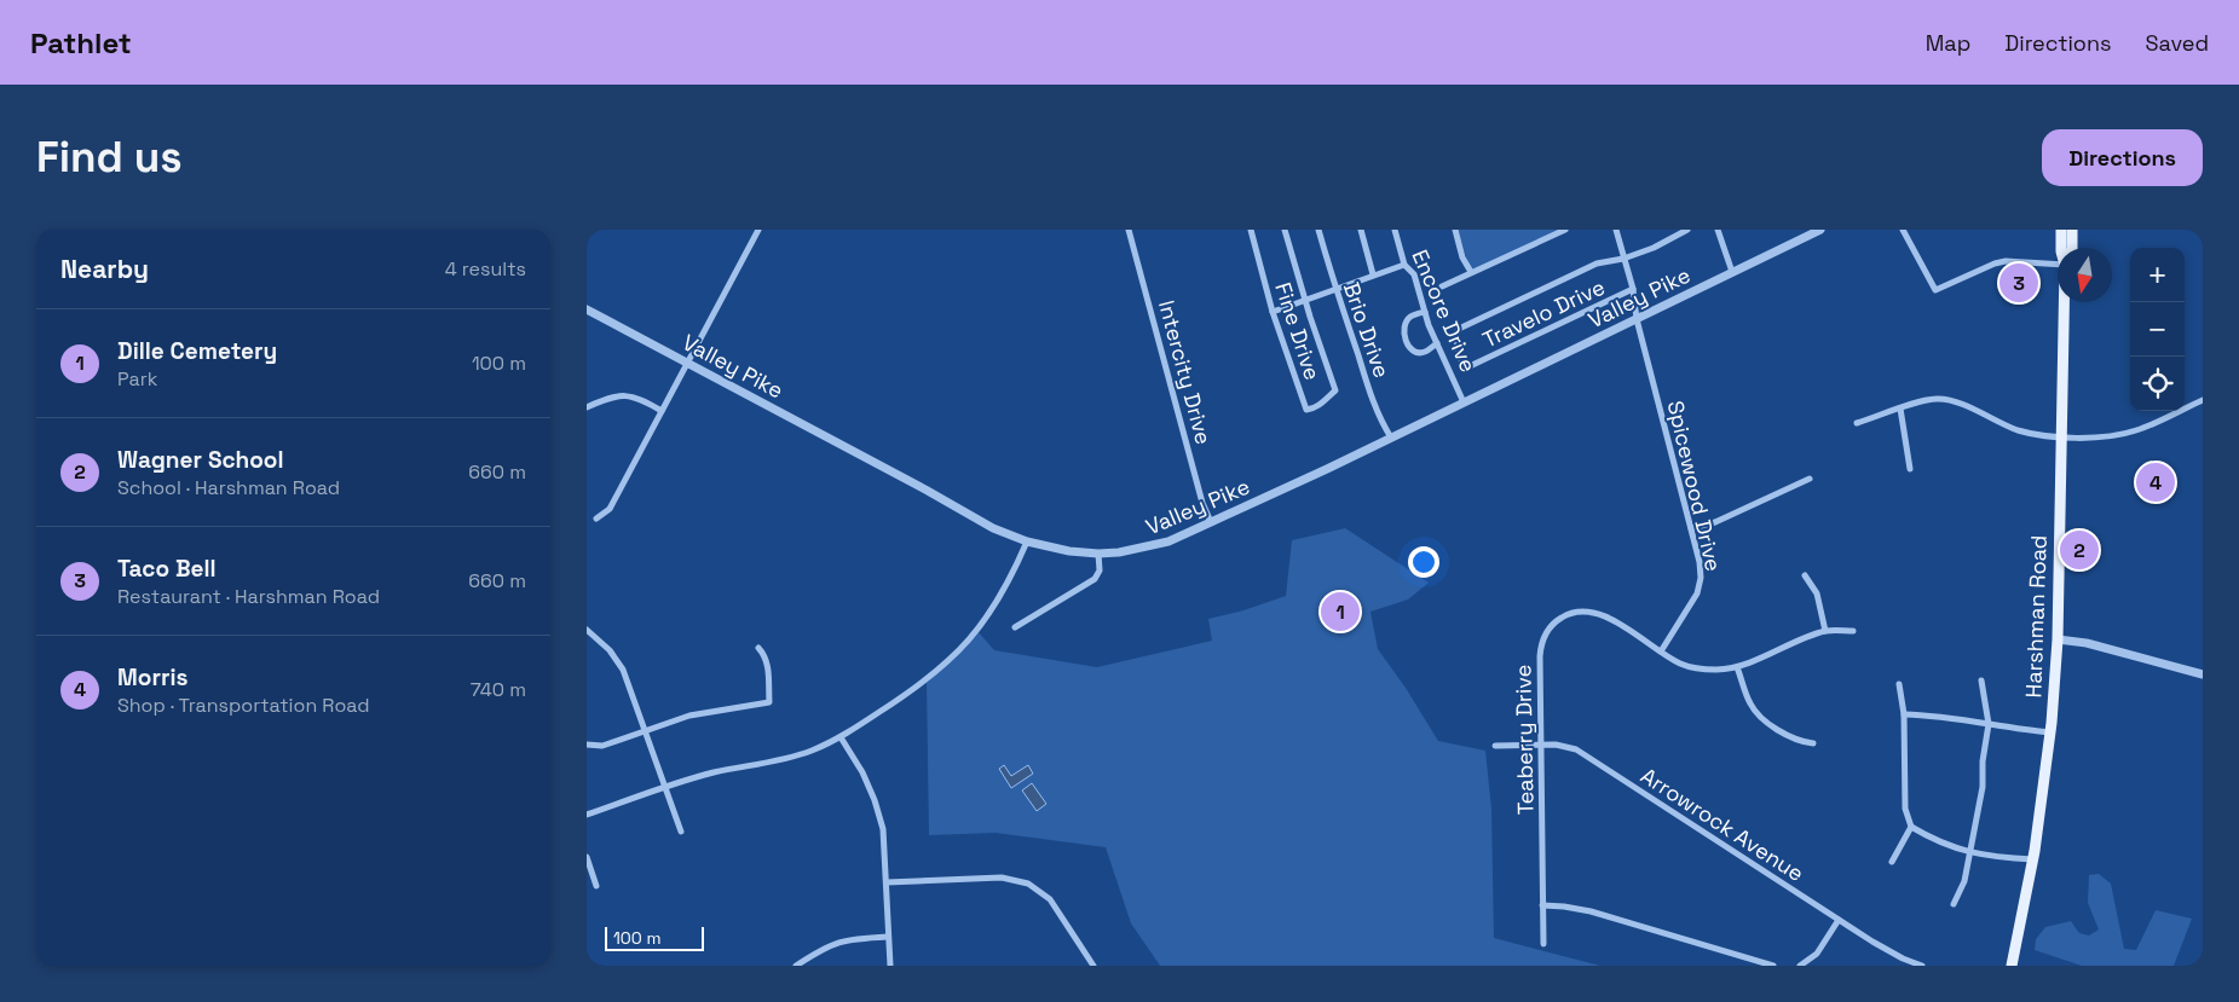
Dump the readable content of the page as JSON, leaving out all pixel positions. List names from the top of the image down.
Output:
{
  "streets": {
    "main road": ["Harshman Road"],
    "street": [
      "Valley Pike",
      "Encore Drive",
      "Travelo Drive",
      "Brio Drive",
      "Fine Drive",
      "Intercity Drive",
      "Spicewood Drive",
      "Teaberry Drive",
      "Arrowrock Avenue"
    ]
  },
  "crossings": [
    ["Valley Pike", "Encore Drive"],
    ["Valley Pike", "Brio Drive"],
    ["Valley Pike", "Intercity Drive"],
    ["Valley Pike", "Spicewood Drive"],
    ["Travelo Drive", "Spicewood Drive"],
    ["Spicewood Drive", "Teaberry Drive"],
    ["Teaberry Drive", "Arrowrock Avenue"]
  ],
  "scale_bar": "100 m",
  "north": "bottom",
  "page": {
    "header": "Pathlet",
    "nav": ["Map", "Directions", "Saved"],
    "buttons": "Directions",
    "title": "Find us",
    "heading": ["Nearby", "4 results"],
    "map_buttons": ["+", "−"],
    "pins": [
      "3",
      "4",
      "2",
      "1"
    ],
    "list": [
      {
        "mark": "1",
        "name": "Dille Cemetery",
        "note": "Park",
        "value": "100 m"
      },
      {
        "mark": "2",
        "name": "Wagner School",
        "note": "School · Harshman Road",
        "value": "660 m"
      },
      {
        "mark": "3",
        "name": "Taco Bell",
        "note": "Restaurant · Harshman Road",
        "value": "660 m"
      },
      {
        "mark": "4",
        "name": "Morris",
        "note": "Shop · Transportation Road",
        "value": "740 m"
      }
    ],
    "scale": "100 m"
  }
}
